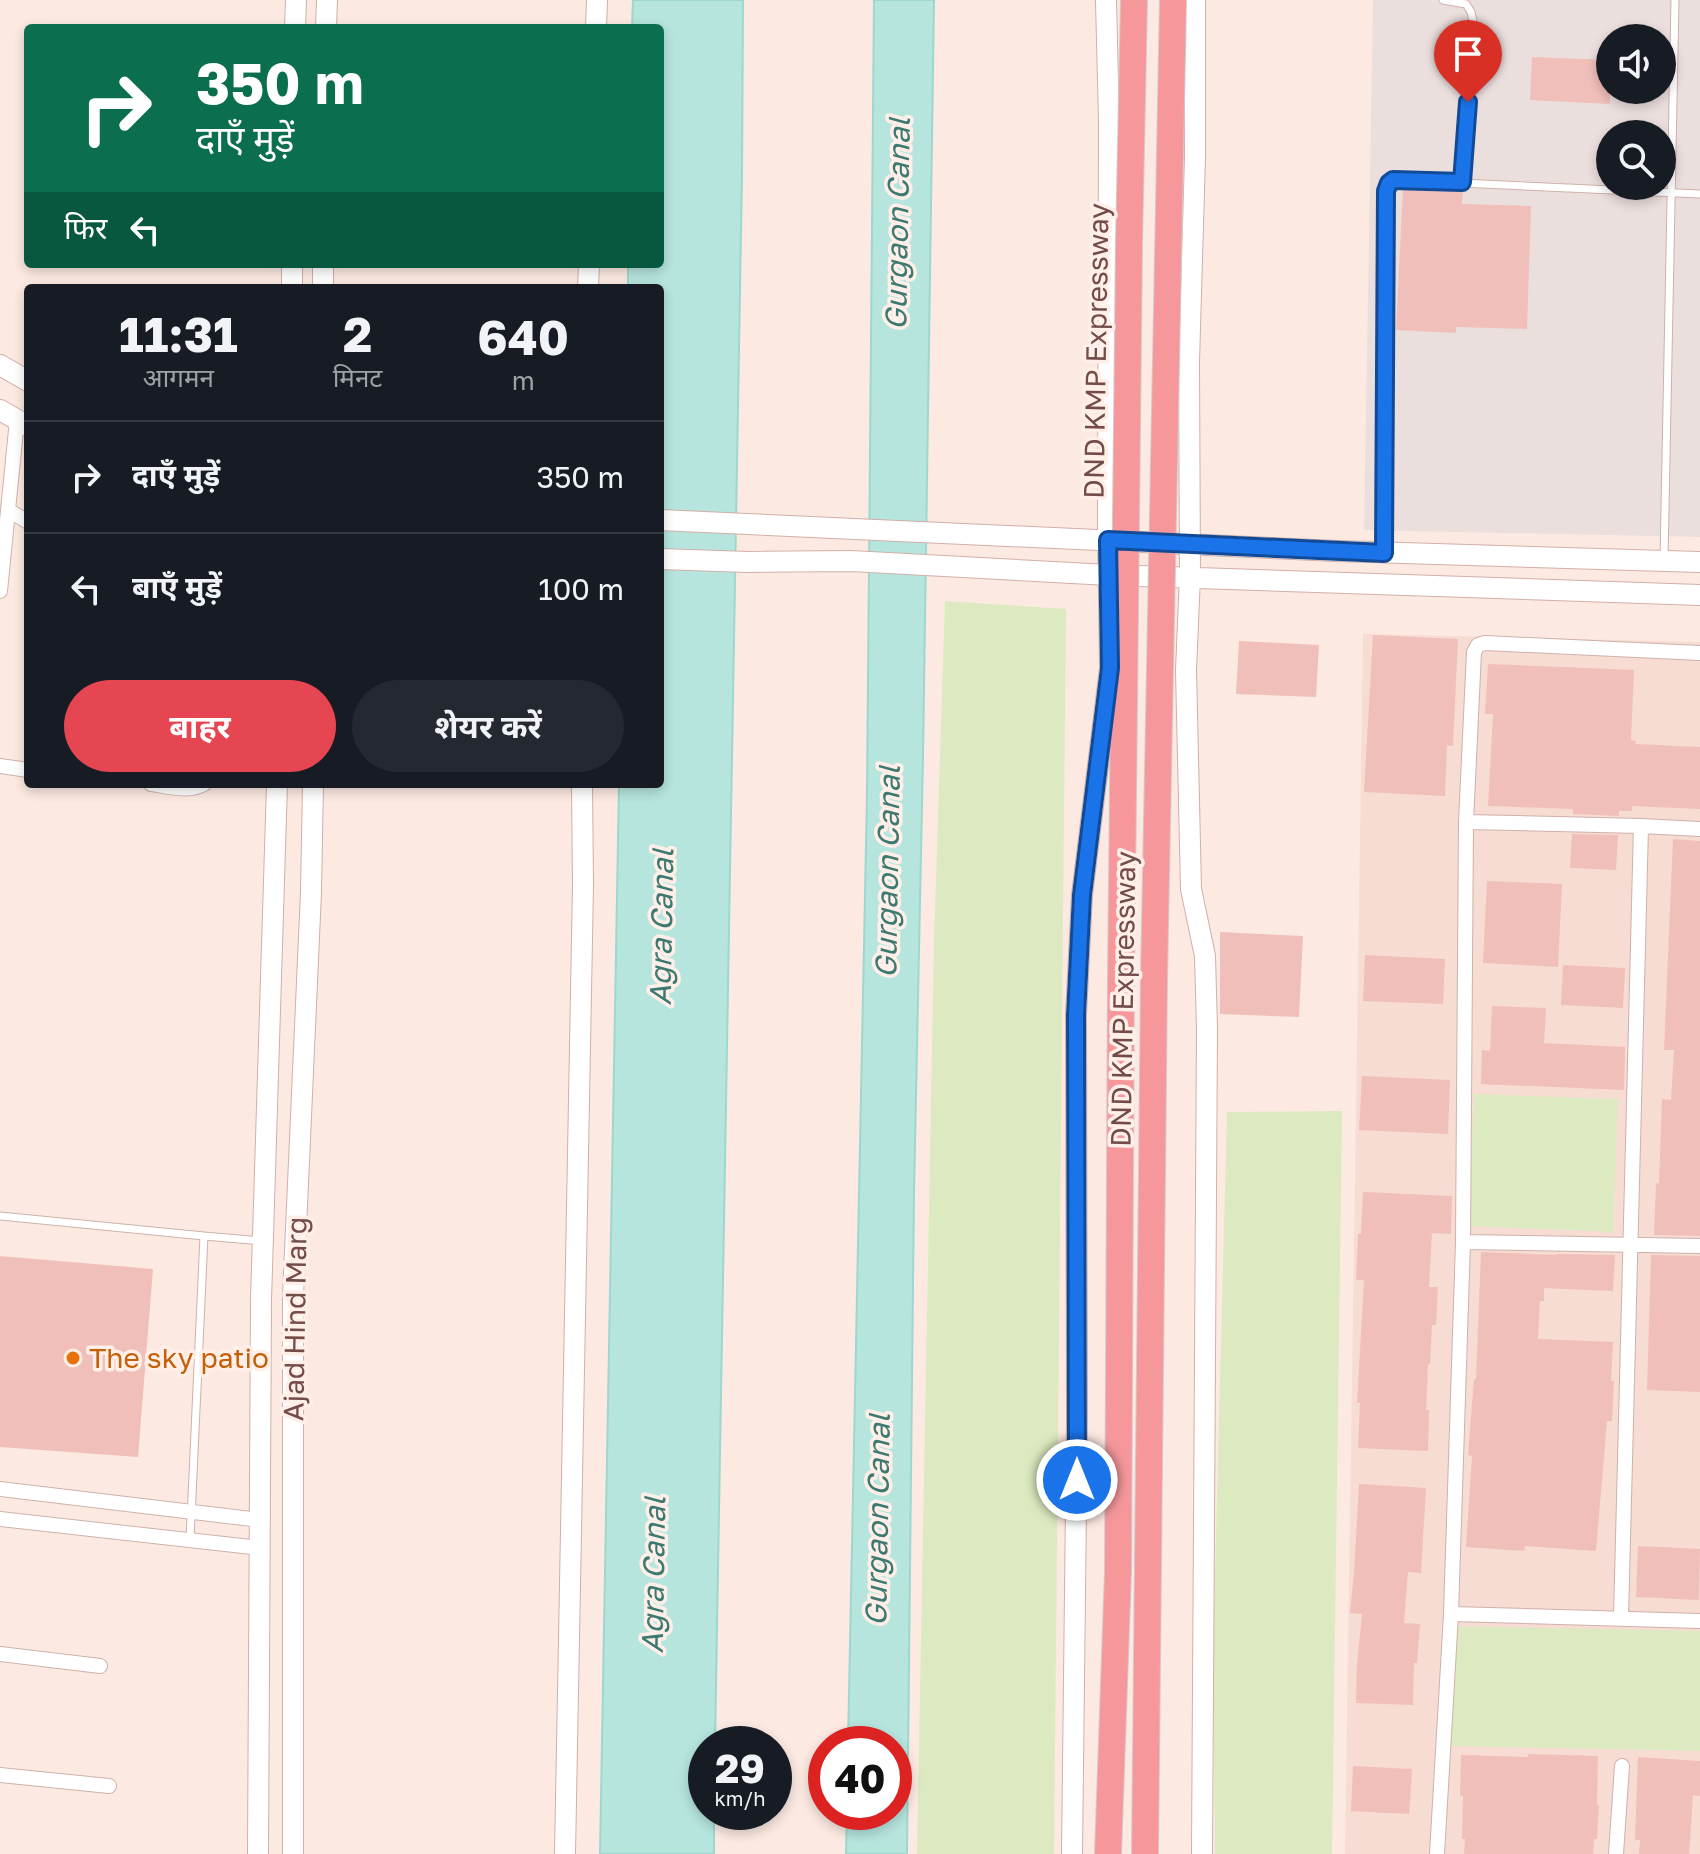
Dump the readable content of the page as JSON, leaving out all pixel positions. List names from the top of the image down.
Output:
{
  "streets": {
    "highway": ["DND KMP Expressway"],
    "street": ["Ajad Hind Marg"]
  },
  "water": ["Gurgaon Canal", "Agra Canal"],
  "places": ["The sky patio"],
  "page": {
    "turn": ["350 m", "दाएँ मुड़ें"],
    "then": "फिर",
    "eta": [
      "11:31",
      "आगमन",
      "2",
      "मिनट",
      "640",
      "m"
    ],
    "list": [
      {
        "name": "दाएँ मुड़ें",
        "value": "350 m"
      },
      {
        "name": "बाएँ मुड़ें",
        "value": "100 m"
      }
    ],
    "buttons": ["बाहर", "शेयर करें"],
    "speed": "29 km/h",
    "limit": "40"
  }
}
